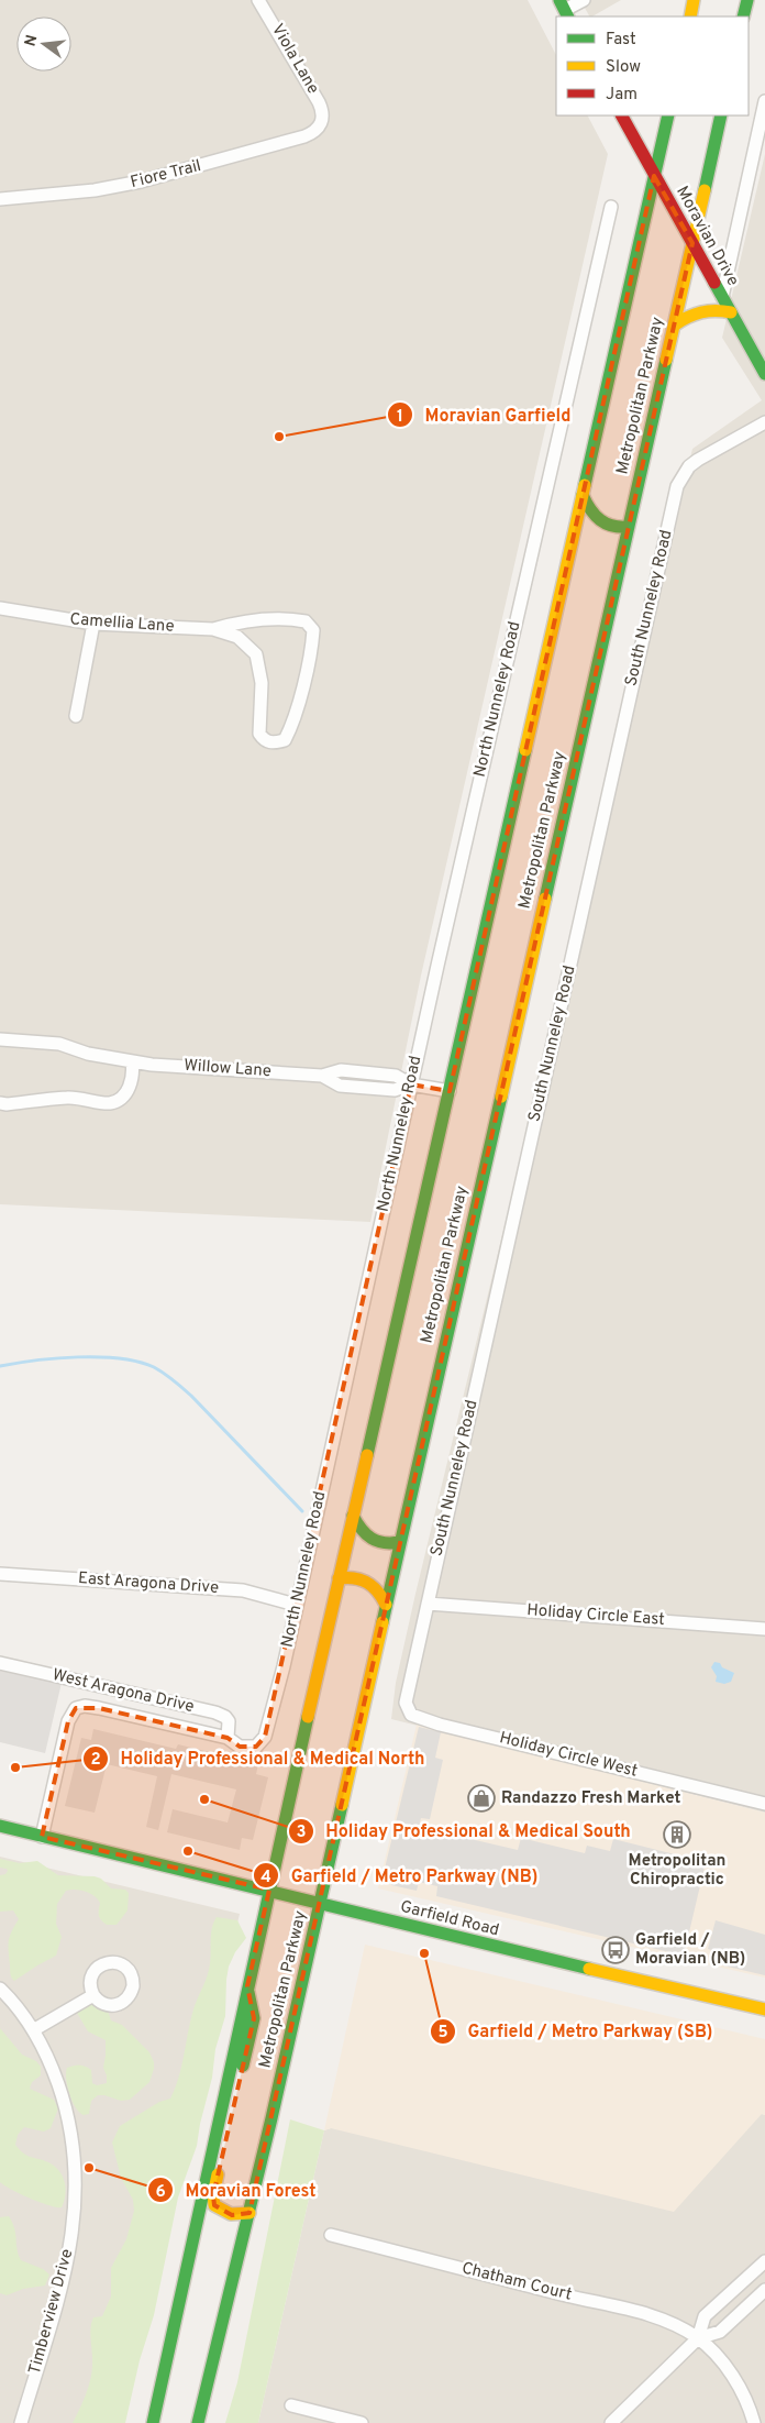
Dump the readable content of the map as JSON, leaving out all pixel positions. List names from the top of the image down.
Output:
{
  "streets": {
    "main road": ["Moravian Drive", "Metropolitan Parkway", "Garfield Road"],
    "street": [
      "Viola Lane",
      "Fiore Trail",
      "South Nunneley Road",
      "Camellia Lane",
      "North Nunneley Road",
      "Willow Lane",
      "East Aragona Drive",
      "Holiday Circle East",
      "West Aragona Drive",
      "Holiday Circle West",
      "Chatham Court",
      "Timberview Drive"
    ]
  },
  "crossings": [
    ["Viola Lane", "Fiore Trail"],
    ["Moravian Drive", "Metropolitan Parkway"],
    ["Metropolitan Parkway", "Willow Lane"],
    ["Metropolitan Parkway", "Garfield Road"],
    ["South Nunneley Road", "Holiday Circle East"],
    ["South Nunneley Road", "Holiday Circle West"],
    ["North Nunneley Road", "Willow Lane"],
    ["North Nunneley Road", "East Aragona Drive"],
    ["North Nunneley Road", "West Aragona Drive"],
    ["North Nunneley Road", "Garfield Road"]
  ],
  "places": {
    "other": [
      "Moravian Garfield",
      "Holiday Professional & Medical North",
      "Holiday Professional & Medical South",
      "Garfield / Metro Parkway (NB)",
      "Garfield / Metro Parkway (SB)",
      "Moravian Forest"
    ],
    "shop": ["Randazzo Fresh Market"],
    "building": ["Metropolitan Chiropractic"],
    "bus stop": ["Garfield / Moravian (NB)"]
  },
  "legend": ["Fast", "Slow", "Jam"],
  "north": "left"
}
